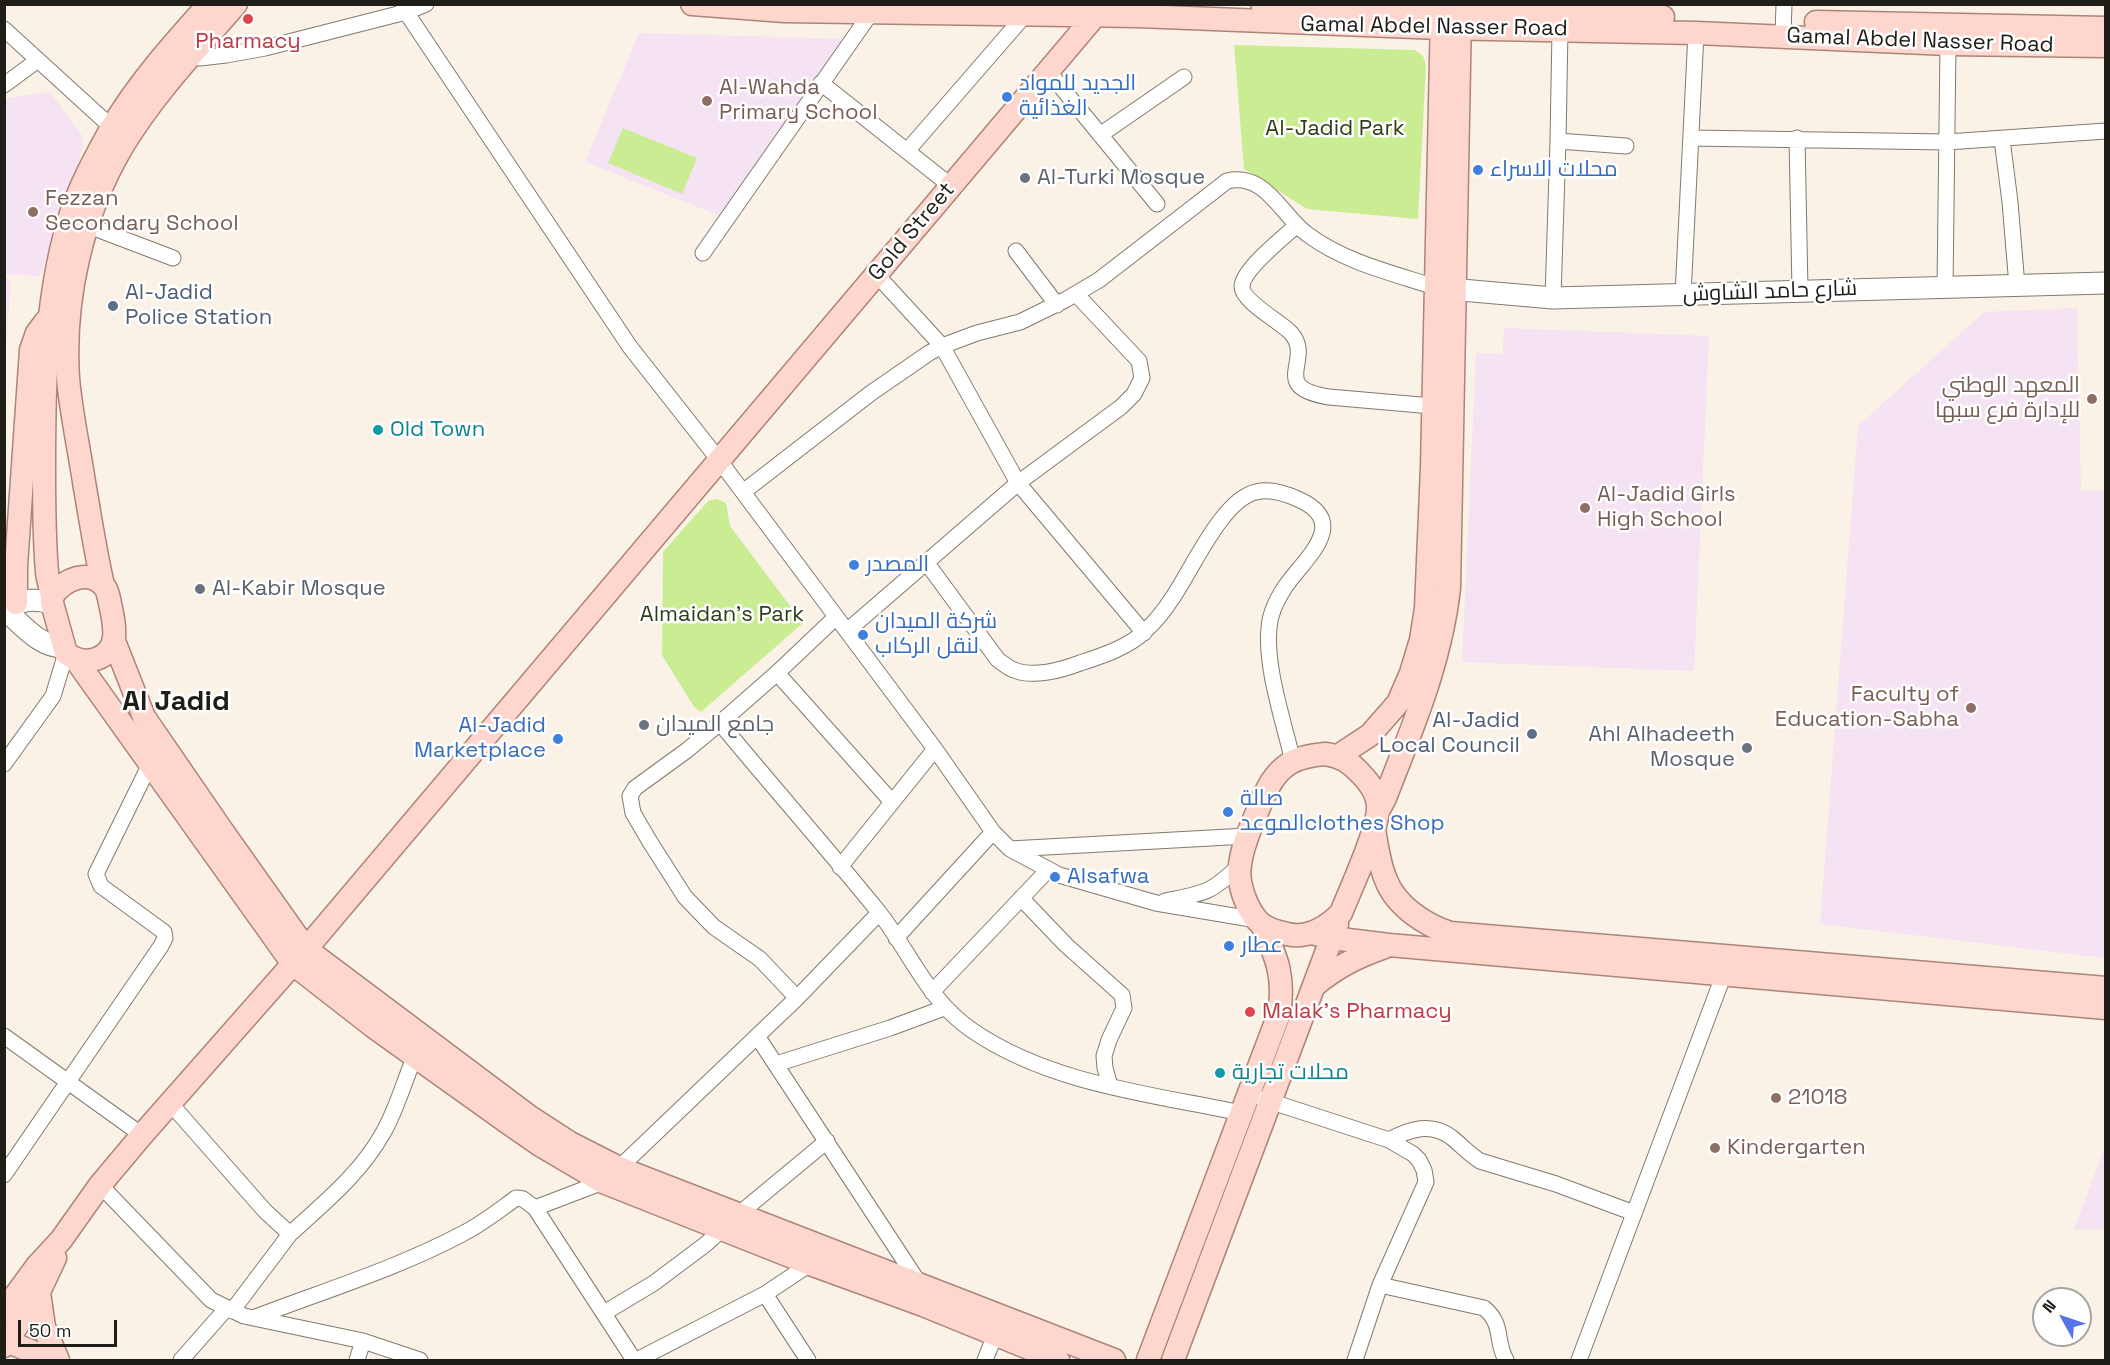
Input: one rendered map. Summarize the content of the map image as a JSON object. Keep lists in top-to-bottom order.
{
  "streets": {
    "main road": ["Gamal Abdel Nasser Road", "Gold Street"],
    "street": ["شارع حامد الشاوش"]
  },
  "crossings": [
    ["Gamal Abdel Nasser Road", "Gold Street"]
  ],
  "districts": ["Al Jadid"],
  "parks": ["Al-Jadid Park", "Almaidan's Park"],
  "places": [
    "Pharmacy",
    "الجديد للمواد الغذائية",
    "Al-Wahda Primary School",
    "محلات الاسراء",
    "Al-Turki Mosque",
    "Fezzan Secondary School",
    "Al-Jadid Police Station",
    "المعهد الوطني للإدارة فرع سبها",
    "Old Town",
    "Al-Jadid Girls High School",
    "المصدر",
    "Al-Kabir Mosque",
    "شركة الميدان لنقل الركاب",
    "Faculty of Education-Sabha",
    "جامع الميدان",
    "Al-Jadid Local Council",
    "Al-Jadid Marketplace",
    "Ahl Alhadeeth Mosque",
    "صالة الموعدclothes Shop",
    "Alsafwa",
    "عطار",
    "Malak's Pharmacy",
    "محلات تجارية",
    "21018",
    "Kindergarten"
  ],
  "scale_bar": "50 m",
  "north": "top left"
}
